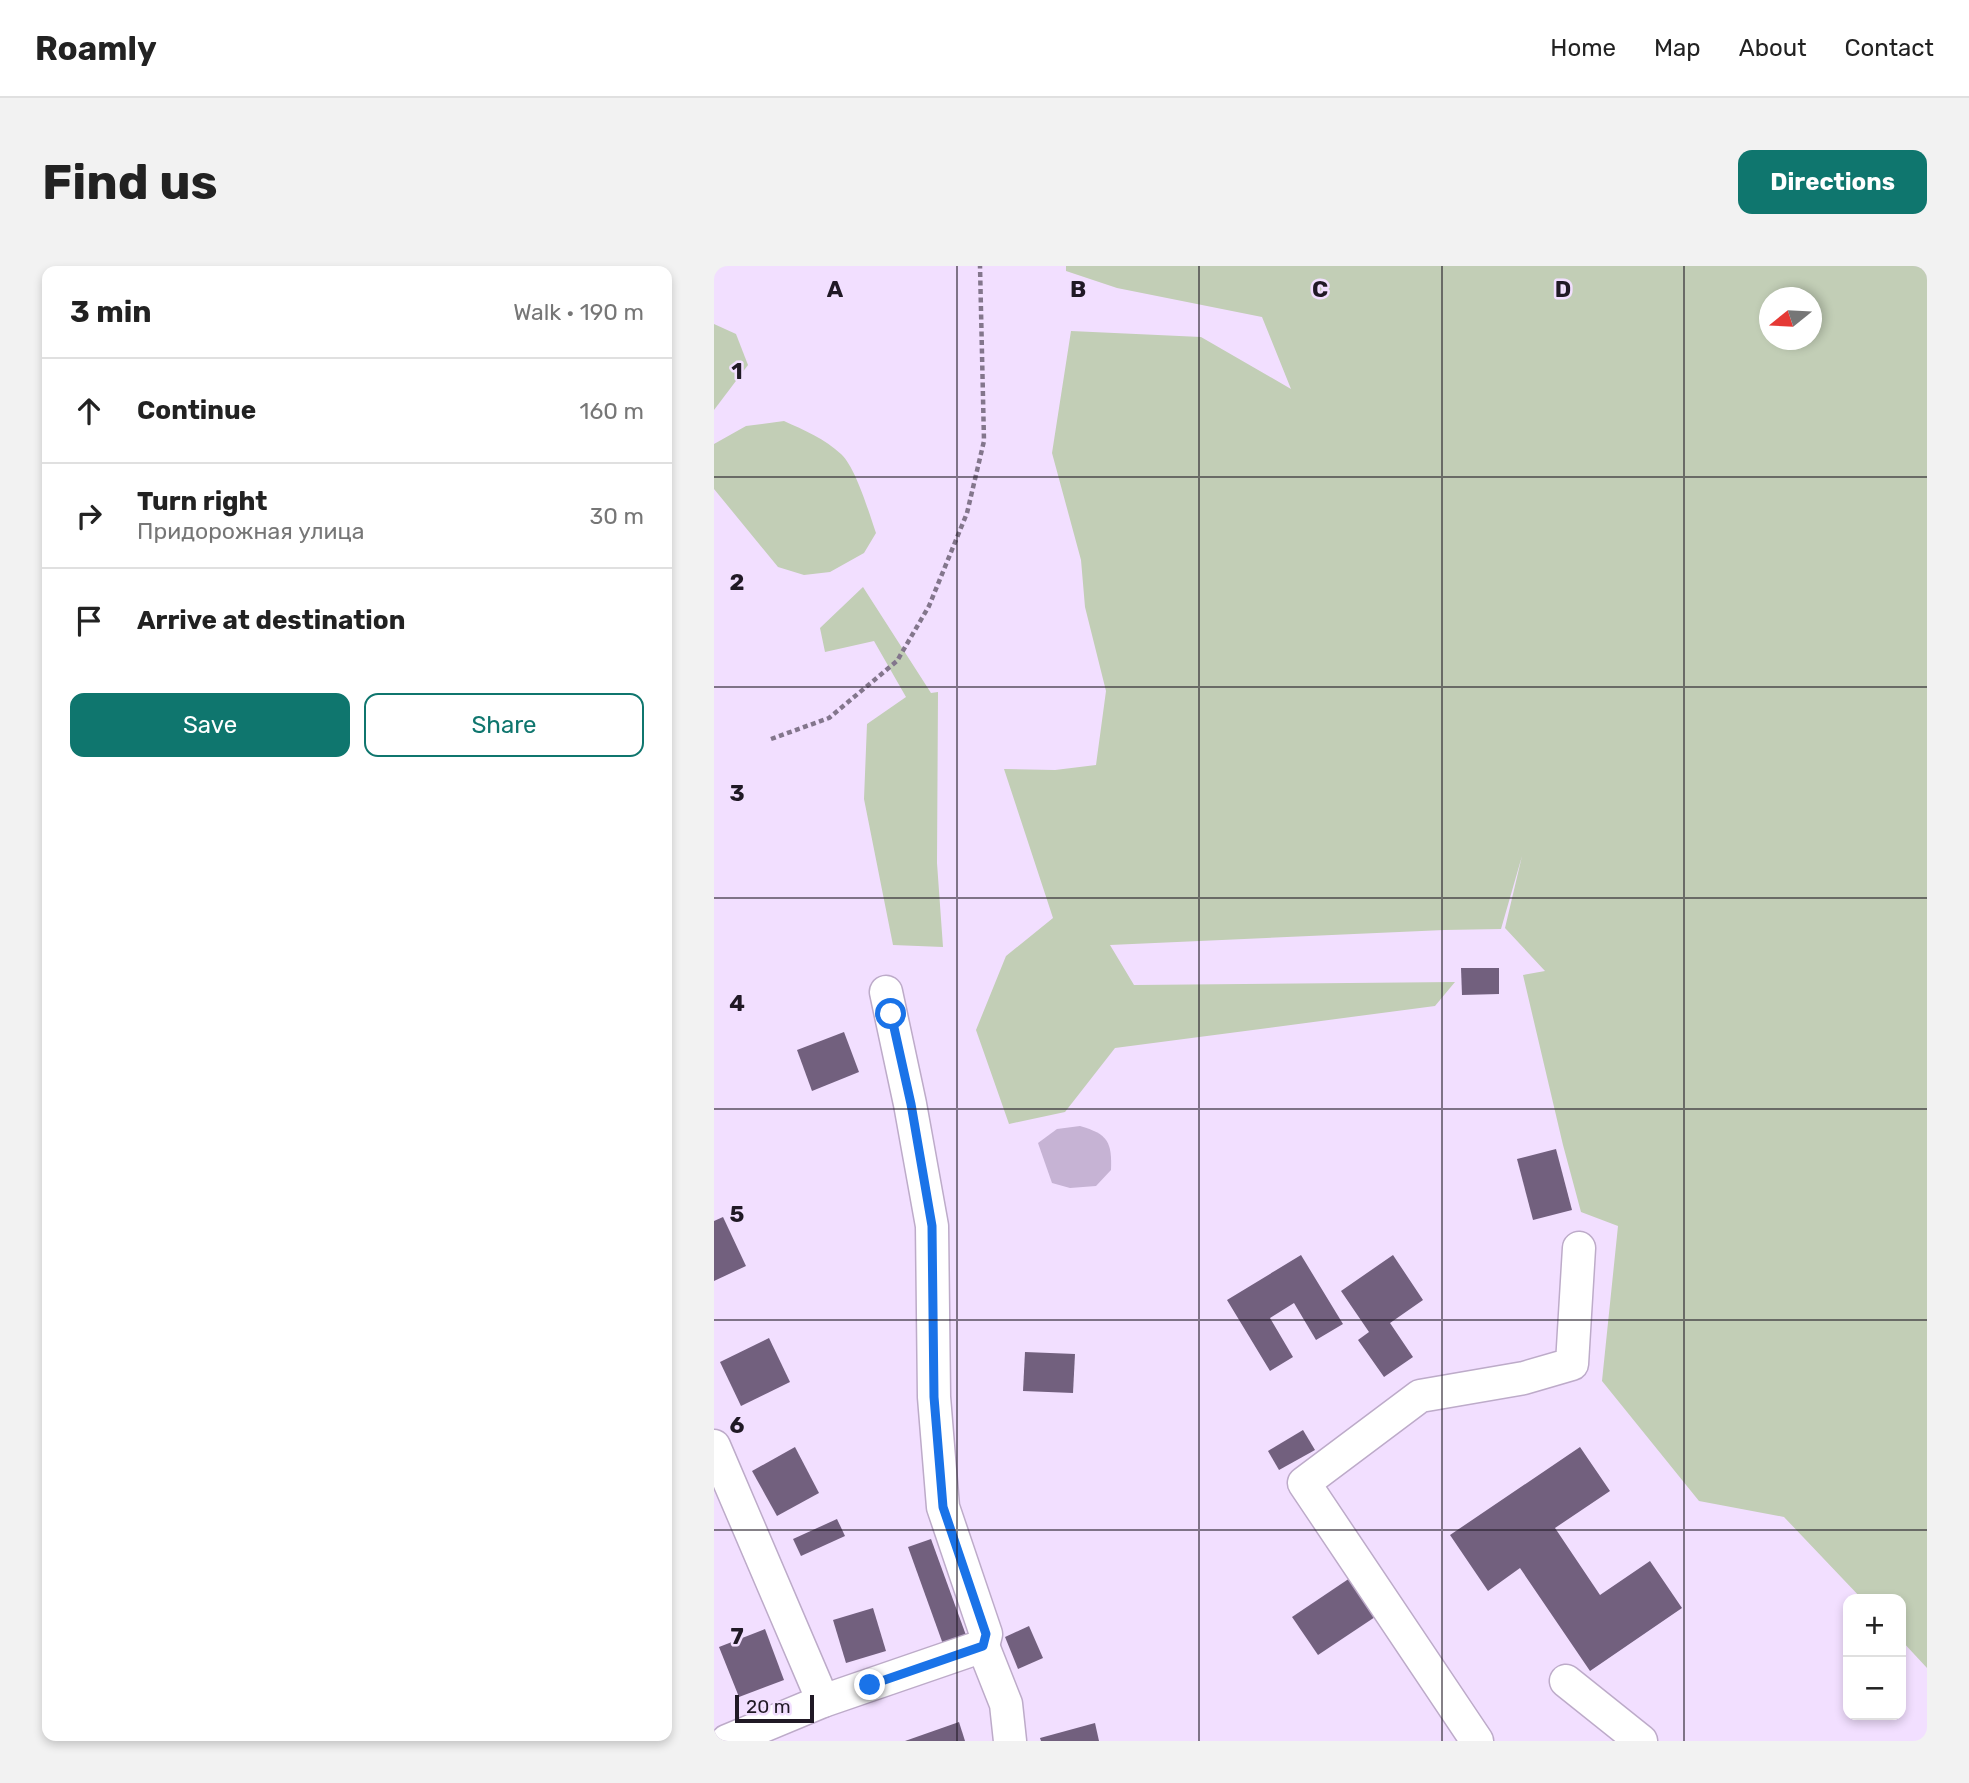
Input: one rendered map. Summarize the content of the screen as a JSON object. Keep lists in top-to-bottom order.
{
  "scale_bar": "20 m",
  "north": "left",
  "page": {
    "header": "Roamly",
    "nav": [
      "Home",
      "Map",
      "About",
      "Contact"
    ],
    "buttons": [
      "Directions",
      ["Save", "Share"]
    ],
    "title": "Find us",
    "heading": ["3 min", "Walk · 190 m"],
    "list": [
      ["Continue", "160 m"],
      ["Turn right", "Придорожная улица", "30 m"],
      "Arrive at destination"
    ],
    "map_buttons": ["+", "−"],
    "scale": "20 m"
  },
  "grid": {
    "columns": [
      "A",
      "B",
      "C",
      "D"
    ],
    "rows": [
      "1",
      "2",
      "3",
      "4",
      "5",
      "6",
      "7"
    ]
  }
}
